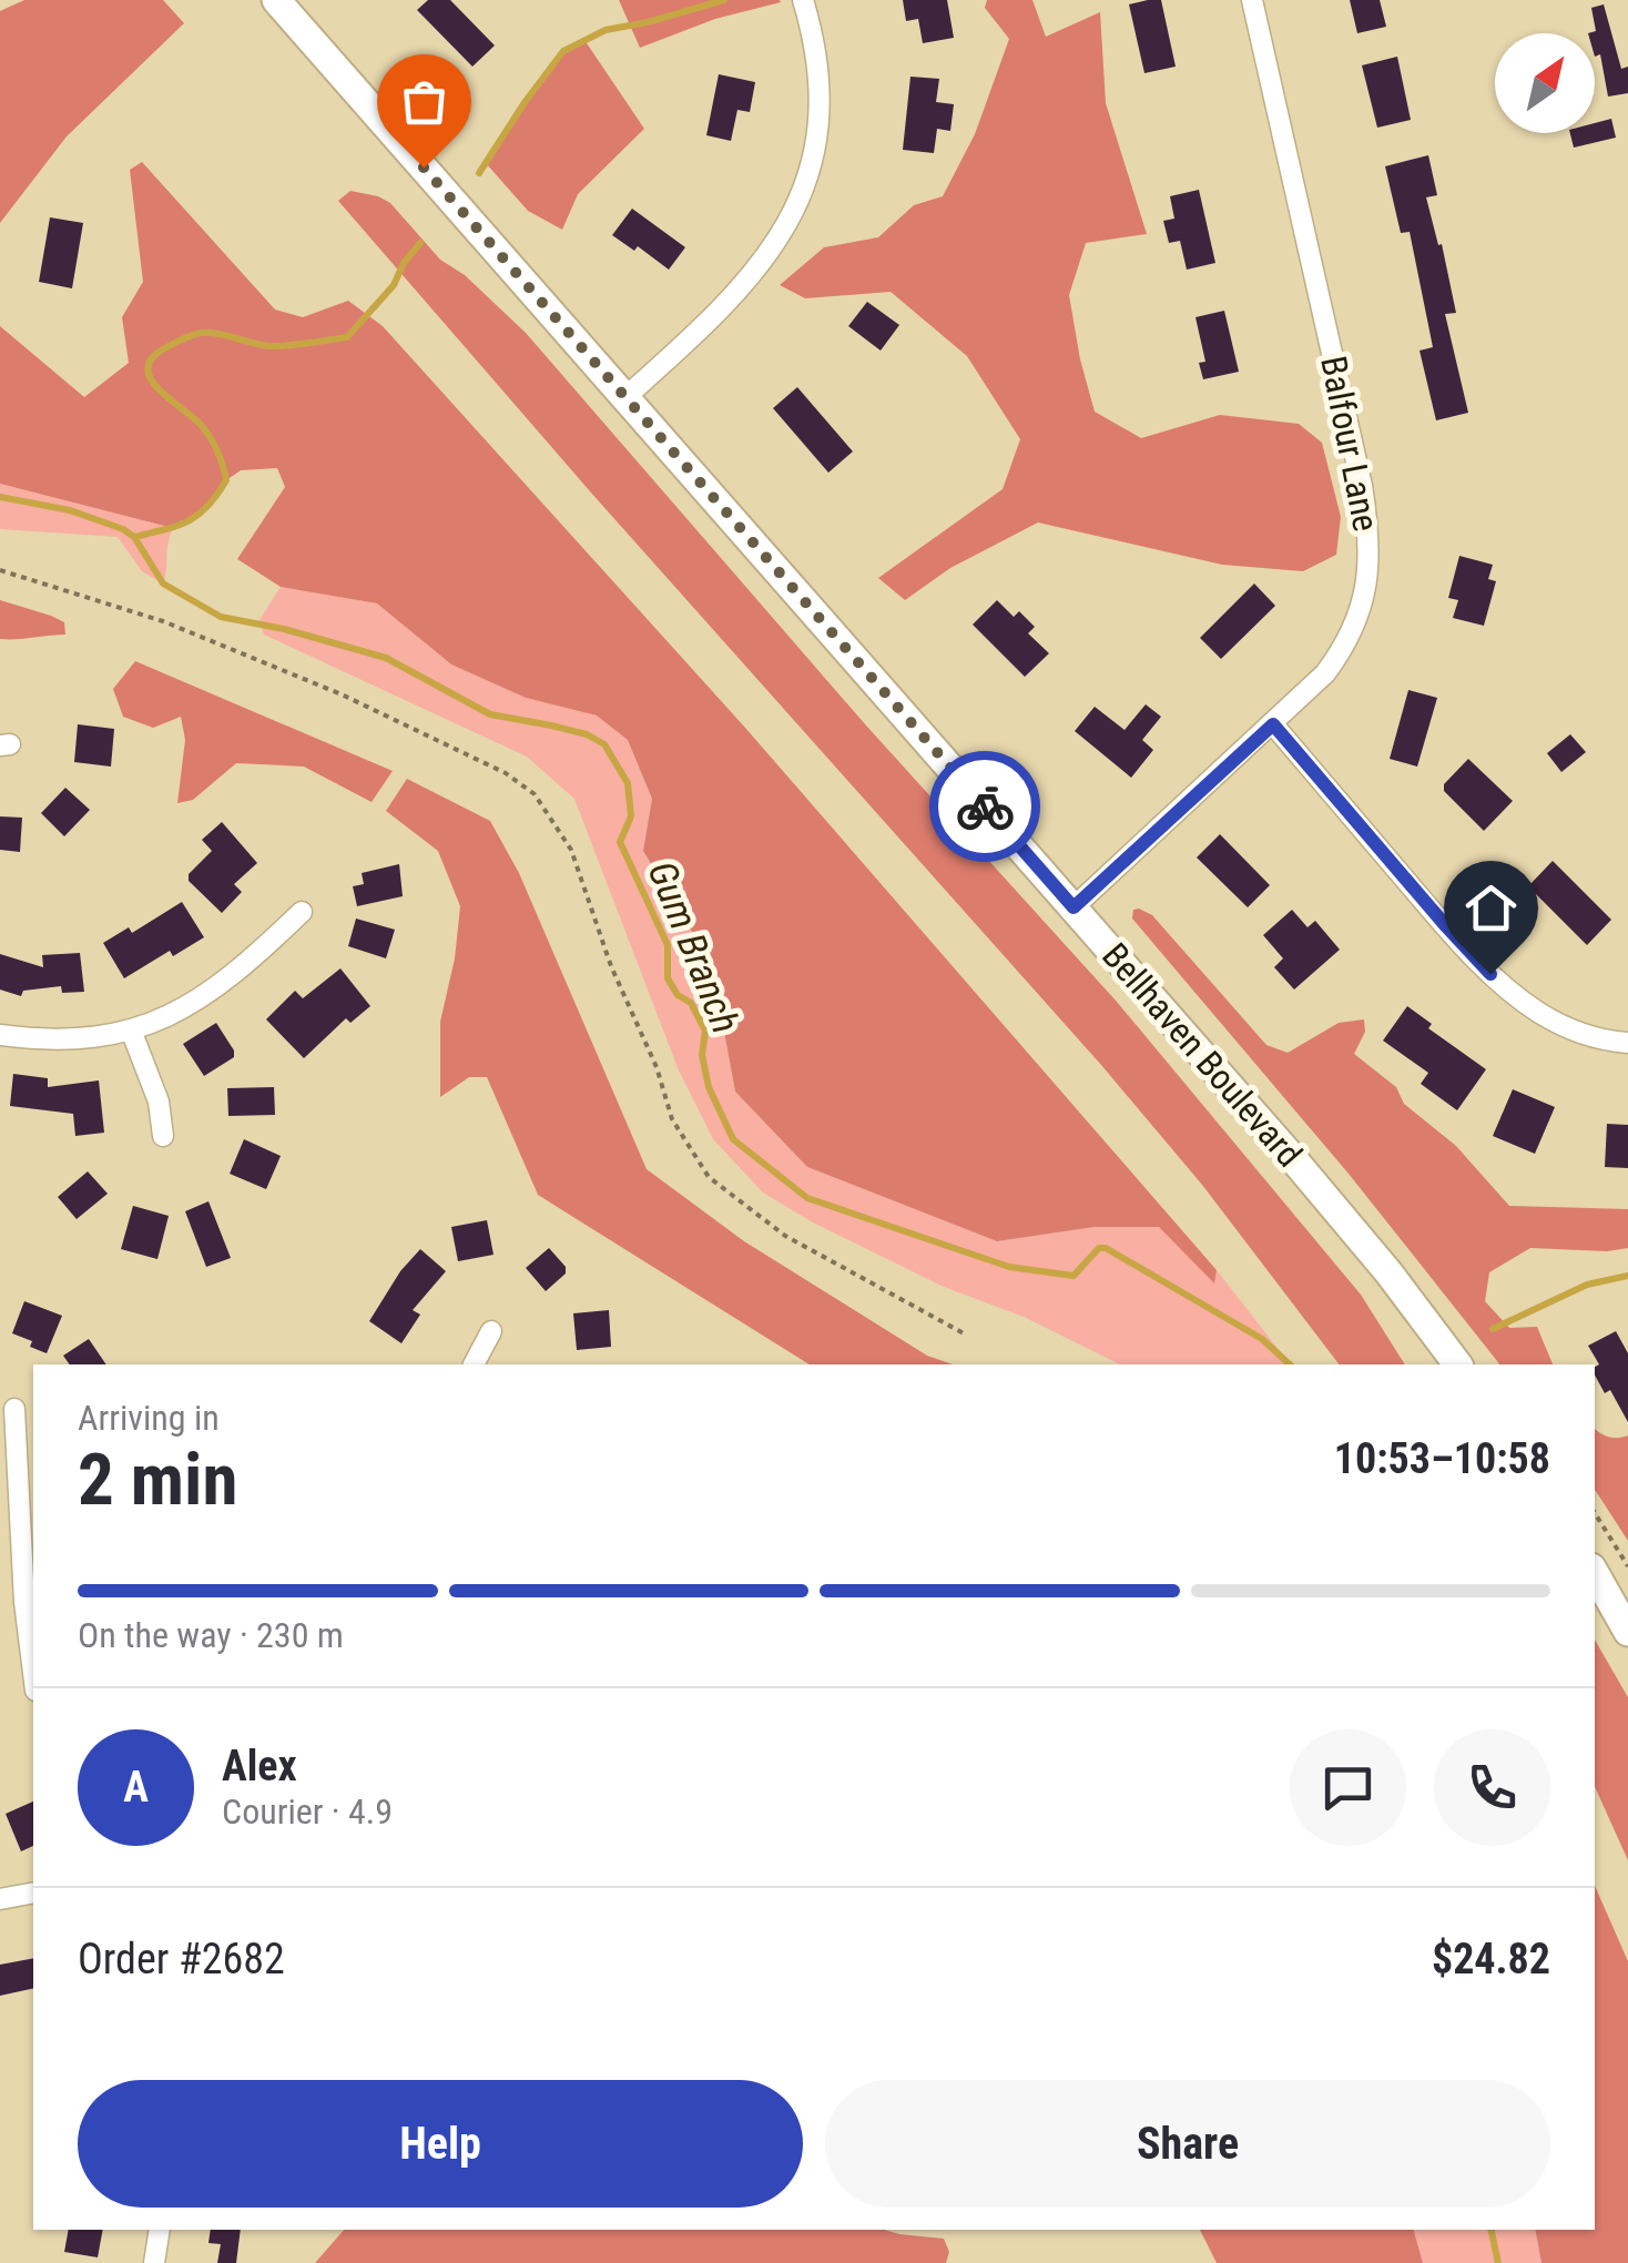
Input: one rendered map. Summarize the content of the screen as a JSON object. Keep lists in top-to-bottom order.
{
  "streets": {
    "main road": ["Bellhaven Boulevard"],
    "street": ["Balfour Lane"]
  },
  "crossings": [
    ["Balfour Lane", "Bellhaven Boulevard"]
  ],
  "water": ["Gum Branch"],
  "north": "top right",
  "page": {
    "heading": ["2 min", "Arriving in", "10:53–10:58"],
    "panel": [
      "Alex",
      "Courier · 4.9",
      "Order #2682",
      "$24.82"
    ],
    "bar": "On the way · 230 m",
    "round": "A",
    "buttons": ["Help", "Share"]
  }
}
